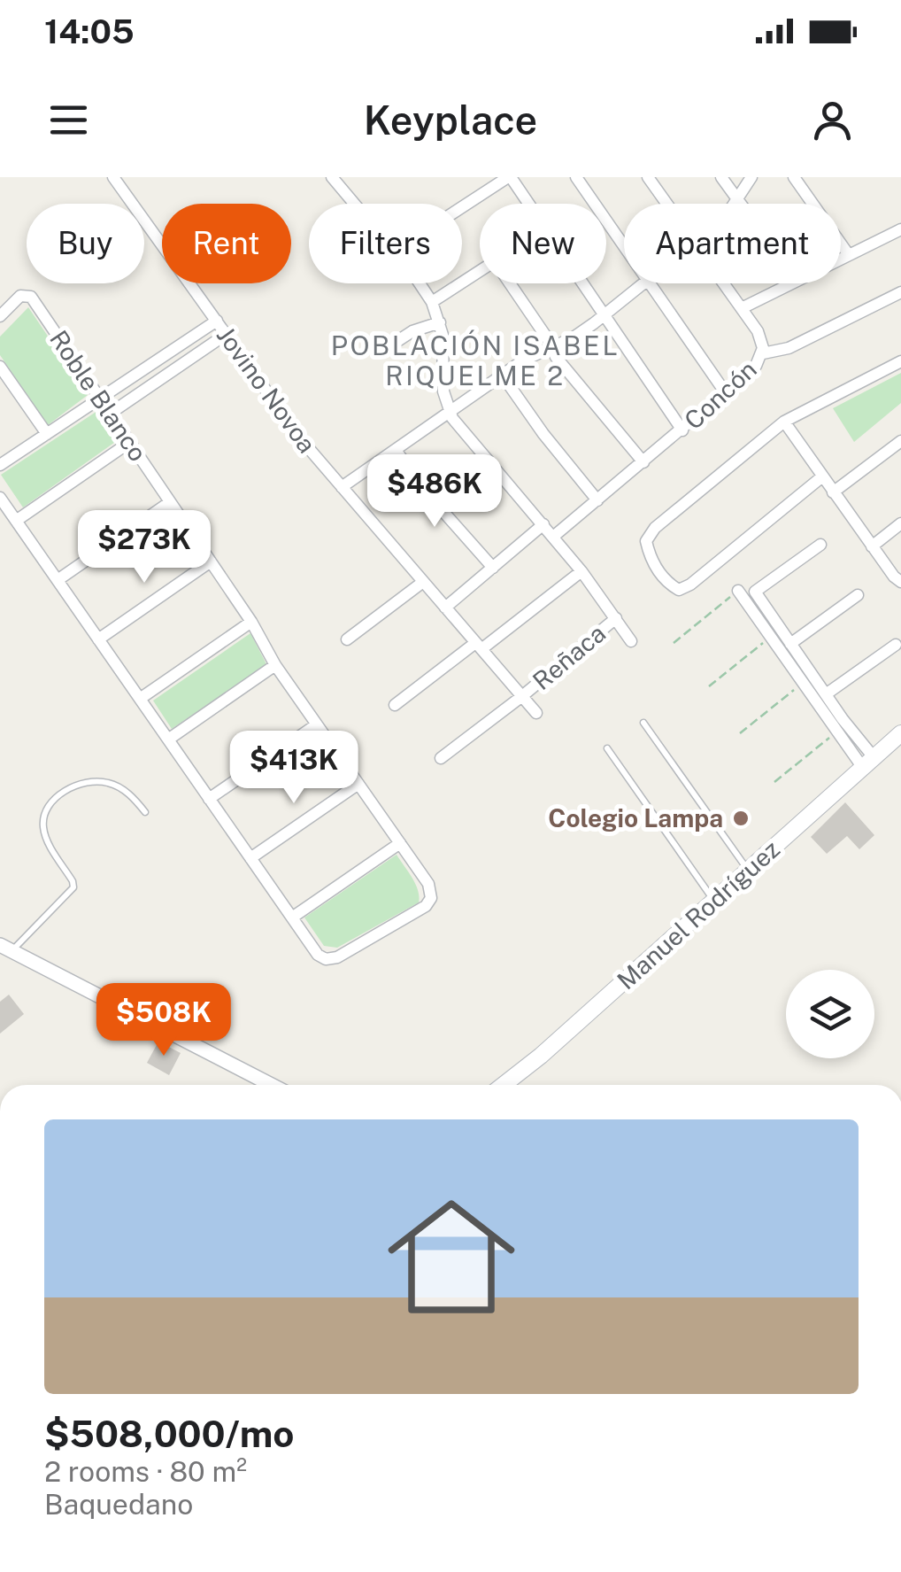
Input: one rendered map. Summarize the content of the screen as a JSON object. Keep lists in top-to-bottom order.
{
  "streets": {
    "main road": ["Manuel Rodríguez"],
    "street": [
      "Jovino Novoa",
      "Concón",
      "Roble Blanco",
      "Reñaca"
    ]
  },
  "crossings": [
    ["Jovino Novoa", "Reñaca"]
  ],
  "districts": ["POBLACIÓN ISABEL RIQUELME 2"],
  "places": ["Colegio Lampa"],
  "page": {
    "status": "14:05",
    "header": "Keyplace",
    "chip": [
      "Buy",
      "Rent",
      "Filters",
      "New",
      "Apartment"
    ],
    "price": [
      "$486K",
      "$273K",
      "$413K",
      "$508K"
    ],
    "list": [
      {
        "name": "$508,000/mo",
        "note": "2 rooms · 80 m² · Baquedano"
      }
    ]
  }
}
